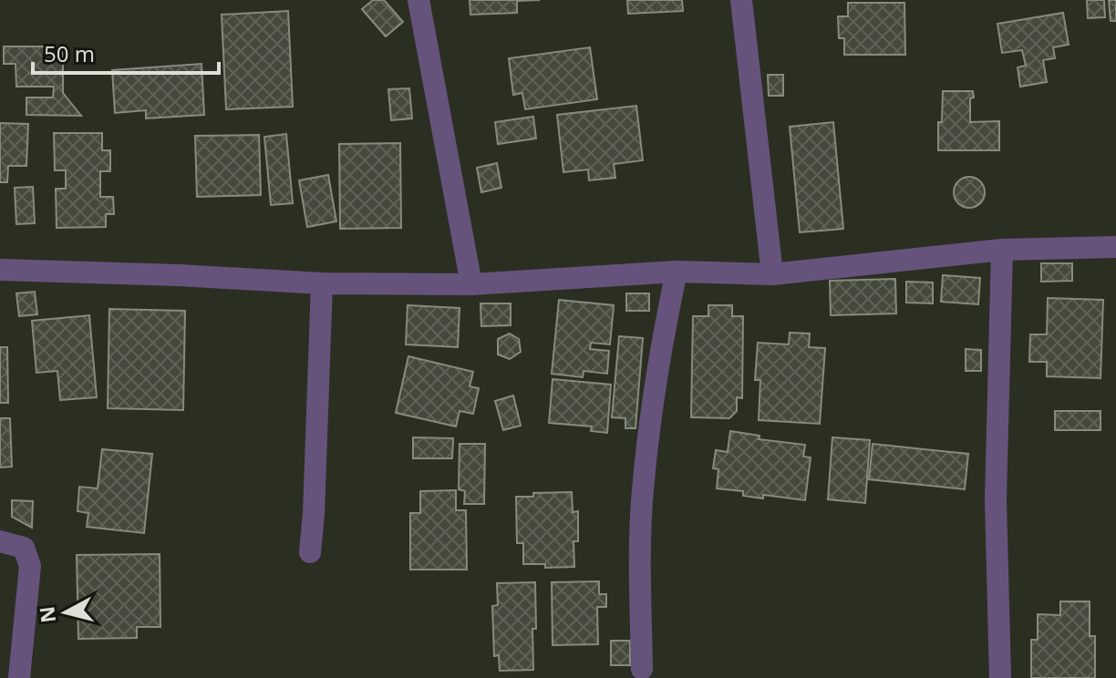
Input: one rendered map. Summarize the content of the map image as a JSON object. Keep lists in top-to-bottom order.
{
  "scale_bar": "50 m",
  "north": "left"
}
